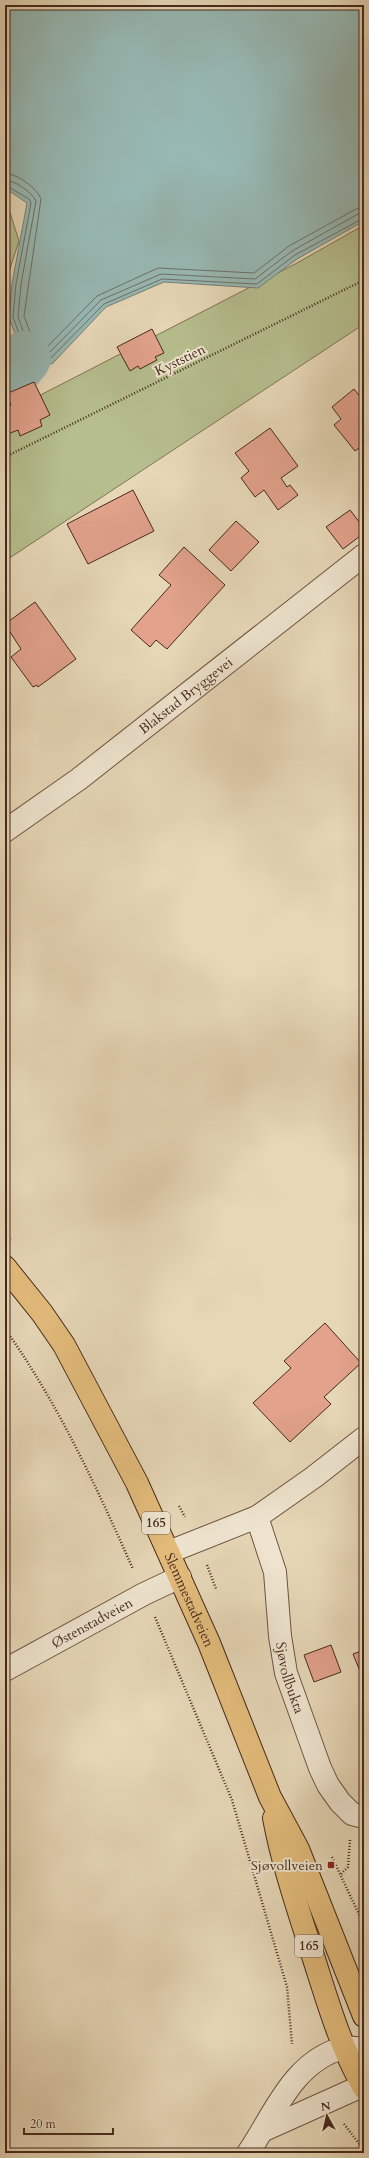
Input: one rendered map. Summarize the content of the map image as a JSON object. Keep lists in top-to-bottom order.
{
  "streets": {
    "main road": ["165", "Slemmestadveien"],
    "street": ["Blakstad Bryggevei", "Østenstadveien", "Sjøvollbukta"],
    "path": ["Kyststien"]
  },
  "crossings": [
    ["Slemmestadveien", "Østenstadveien"]
  ],
  "places": {
    "transit": ["Sjøvollveien"]
  },
  "scale_bar": "20 m",
  "north": "top"
}
